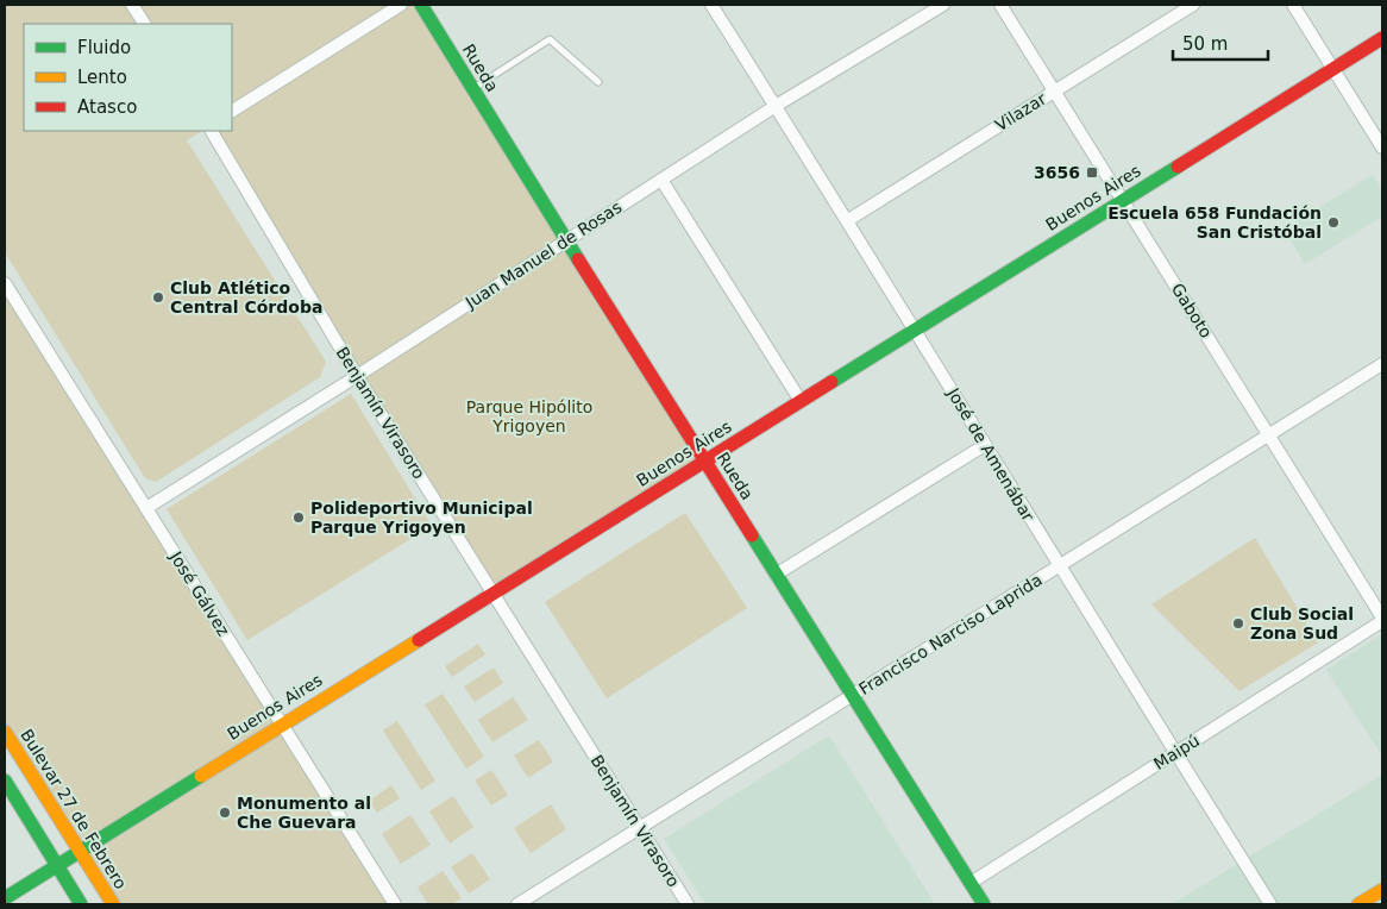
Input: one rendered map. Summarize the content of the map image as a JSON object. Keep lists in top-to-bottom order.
{
  "streets": {
    "street": [
      "Rueda",
      "Vilazar",
      "Buenos Aires",
      "Juan Manuel de Rosas",
      "Gaboto",
      "Benjamín Virasoro",
      "José de Amenábar",
      "José Gálvez",
      "Francisco Narciso Laprida",
      "Maipú",
      "Bulevar 27 de Febrero"
    ]
  },
  "crossings": [
    ["Rueda", "Buenos Aires"],
    ["Rueda", "Juan Manuel de Rosas"],
    ["Rueda", "Francisco Narciso Laprida"],
    ["Rueda", "Maipú"],
    ["Vilazar", "Gaboto"],
    ["Vilazar", "José de Amenábar"],
    ["Buenos Aires", "Gaboto"],
    ["Buenos Aires", "Benjamín Virasoro"],
    ["Buenos Aires", "José de Amenábar"],
    ["Buenos Aires", "José Gálvez"],
    ["Buenos Aires", "Bulevar 27 de Febrero"],
    ["Juan Manuel de Rosas", "Benjamín Virasoro"],
    ["Juan Manuel de Rosas", "José de Amenábar"],
    ["Juan Manuel de Rosas", "José Gálvez"],
    ["Gaboto", "Francisco Narciso Laprida"],
    ["Gaboto", "Maipú"],
    ["Benjamín Virasoro", "Francisco Narciso Laprida"],
    ["José de Amenábar", "Francisco Narciso Laprida"],
    ["José de Amenábar", "Maipú"]
  ],
  "parks": ["Parque Hipólito Yrigoyen"],
  "places": {
    "transit": ["3656"],
    "other": [
      "Escuela 658 Fundación San Cristóbal",
      "Club Atlético Central Córdoba",
      "Polideportivo Municipal Parque Yrigoyen",
      "Club Social Zona Sud",
      "Monumento al Che Guevara"
    ]
  },
  "legend": ["Fluido", "Lento", "Atasco"],
  "scale_bar": "50 m"
}
